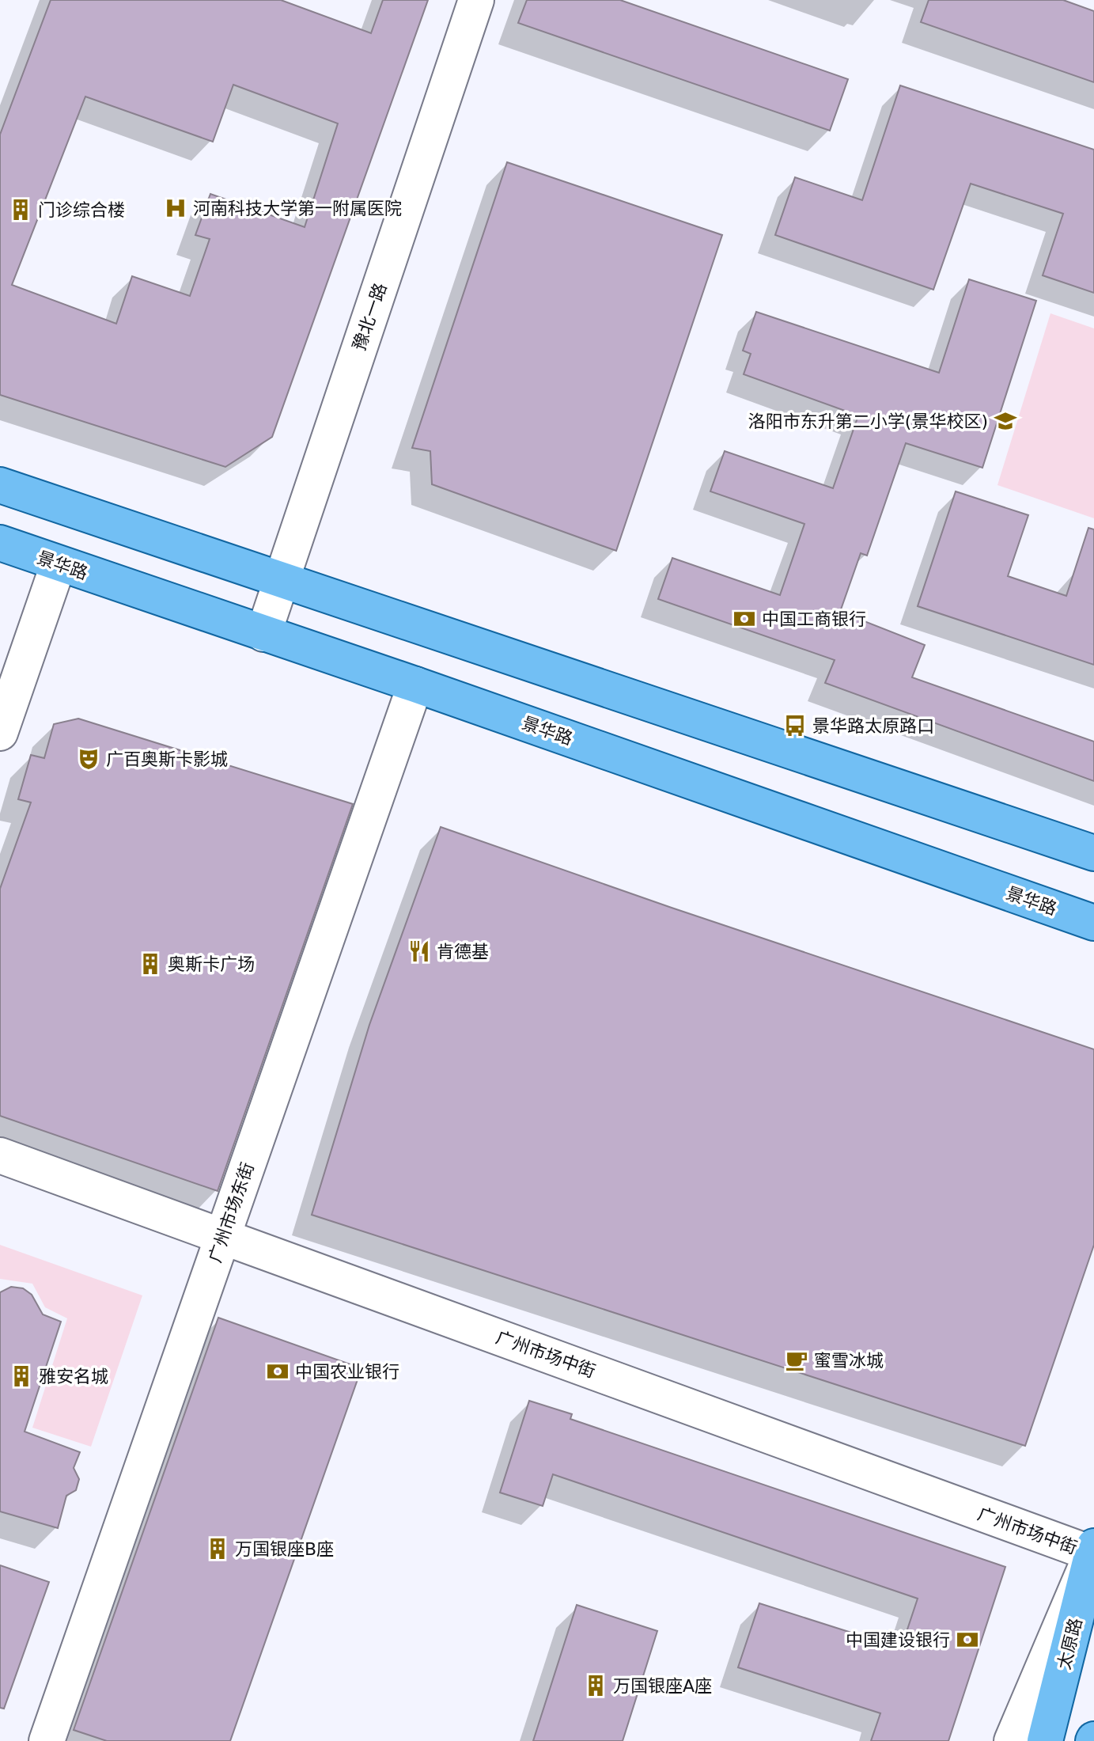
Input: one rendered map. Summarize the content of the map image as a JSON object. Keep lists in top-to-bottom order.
{
  "streets": {
    "main road": ["景华路", "太原路"],
    "street": ["豫北一路", "广州市场东街", "广州市场中街"]
  },
  "crossings": [
    ["豫北一路", "景华路"],
    ["景华路", "广州市场东街"],
    ["广州市场东街", "广州市场中街"],
    ["广州市场中街", "太原路"]
  ],
  "places": {
    "hospital": ["河南科技大学第一附属医院"],
    "building": [
      "门诊综合楼",
      "奥斯卡广场",
      "雅安名城",
      "万国银座B座",
      "万国银座A座"
    ],
    "school or university": ["洛阳市东升第二小学(景华校区)"],
    "bank": ["中国工商银行", "中国农业银行", "中国建设银行"],
    "bus stop": ["景华路太原路口"],
    "theatre": ["广百奥斯卡影城"],
    "restaurant": ["肯德基"],
    "cafe": ["蜜雪冰城"]
  }
}
